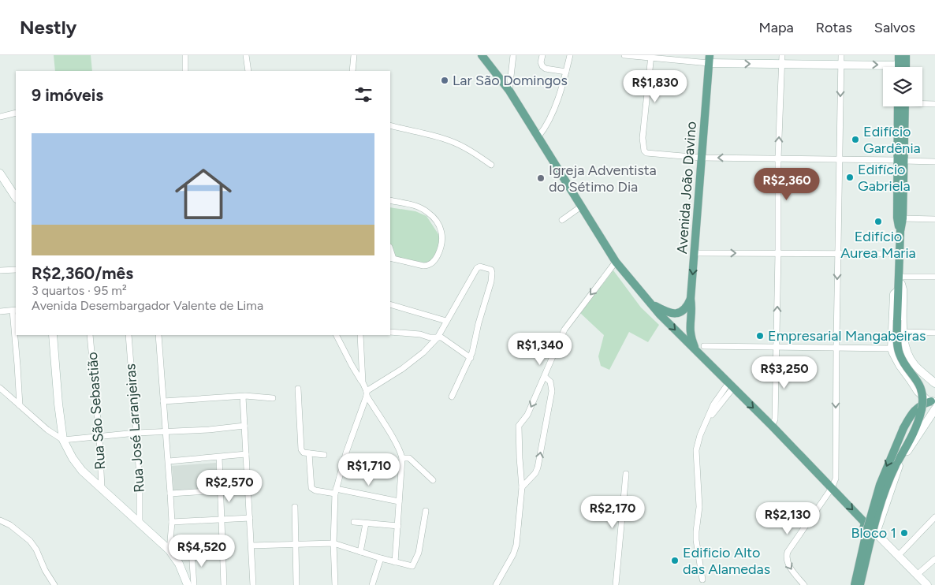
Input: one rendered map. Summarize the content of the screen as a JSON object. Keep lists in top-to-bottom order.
{
  "streets": {
    "main road": ["Avenida João Davino"],
    "street": ["Rua São Sebastião", "Rua José Laranjeiras"]
  },
  "places": [
    "Lar São Domingos",
    "Edifício Gardênia",
    "Edifício Gabriela",
    "Igreja Adventista do Sétimo Dia",
    "Edifício Aurea Maria",
    "Empresarial Mangabeiras",
    "Bloco 1",
    "Edificio Alto das Alamedas"
  ],
  "page": {
    "header": "Nestly",
    "nav": ["Mapa", "Rotas", "Salvos"],
    "price": [
      "R$1,830",
      "R$2,360",
      "R$1,340",
      "R$3,250",
      "R$1,710",
      "R$2,570",
      "R$2,170",
      "R$2,130",
      "R$4,520"
    ],
    "heading": "9 imóveis",
    "list": [
      {
        "name": "R$2,360/mês",
        "note": "3 quartos · 95 m² · Avenida Desembargador Valente de Lima"
      }
    ]
  }
}
